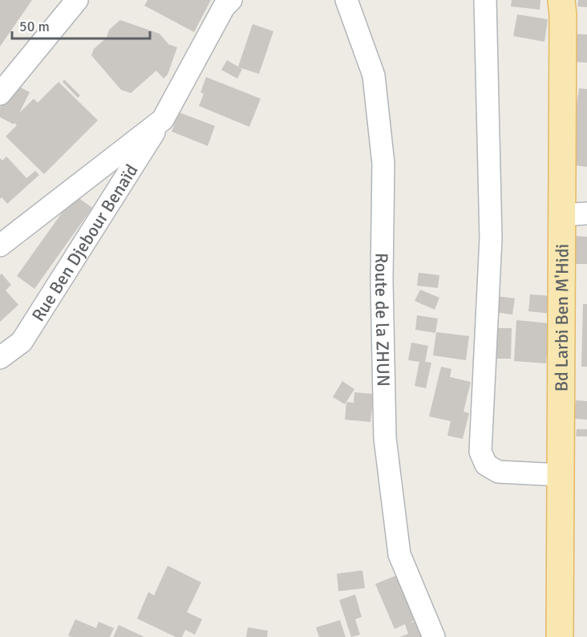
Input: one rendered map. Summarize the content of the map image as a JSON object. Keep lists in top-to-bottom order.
{
  "streets": {
    "main road": ["Bd Larbi Ben M'Hidi"],
    "street": ["Rue Ben Djebour Benaïd", "Route de la ZHUN"]
  },
  "scale_bar": "50 m"
}
